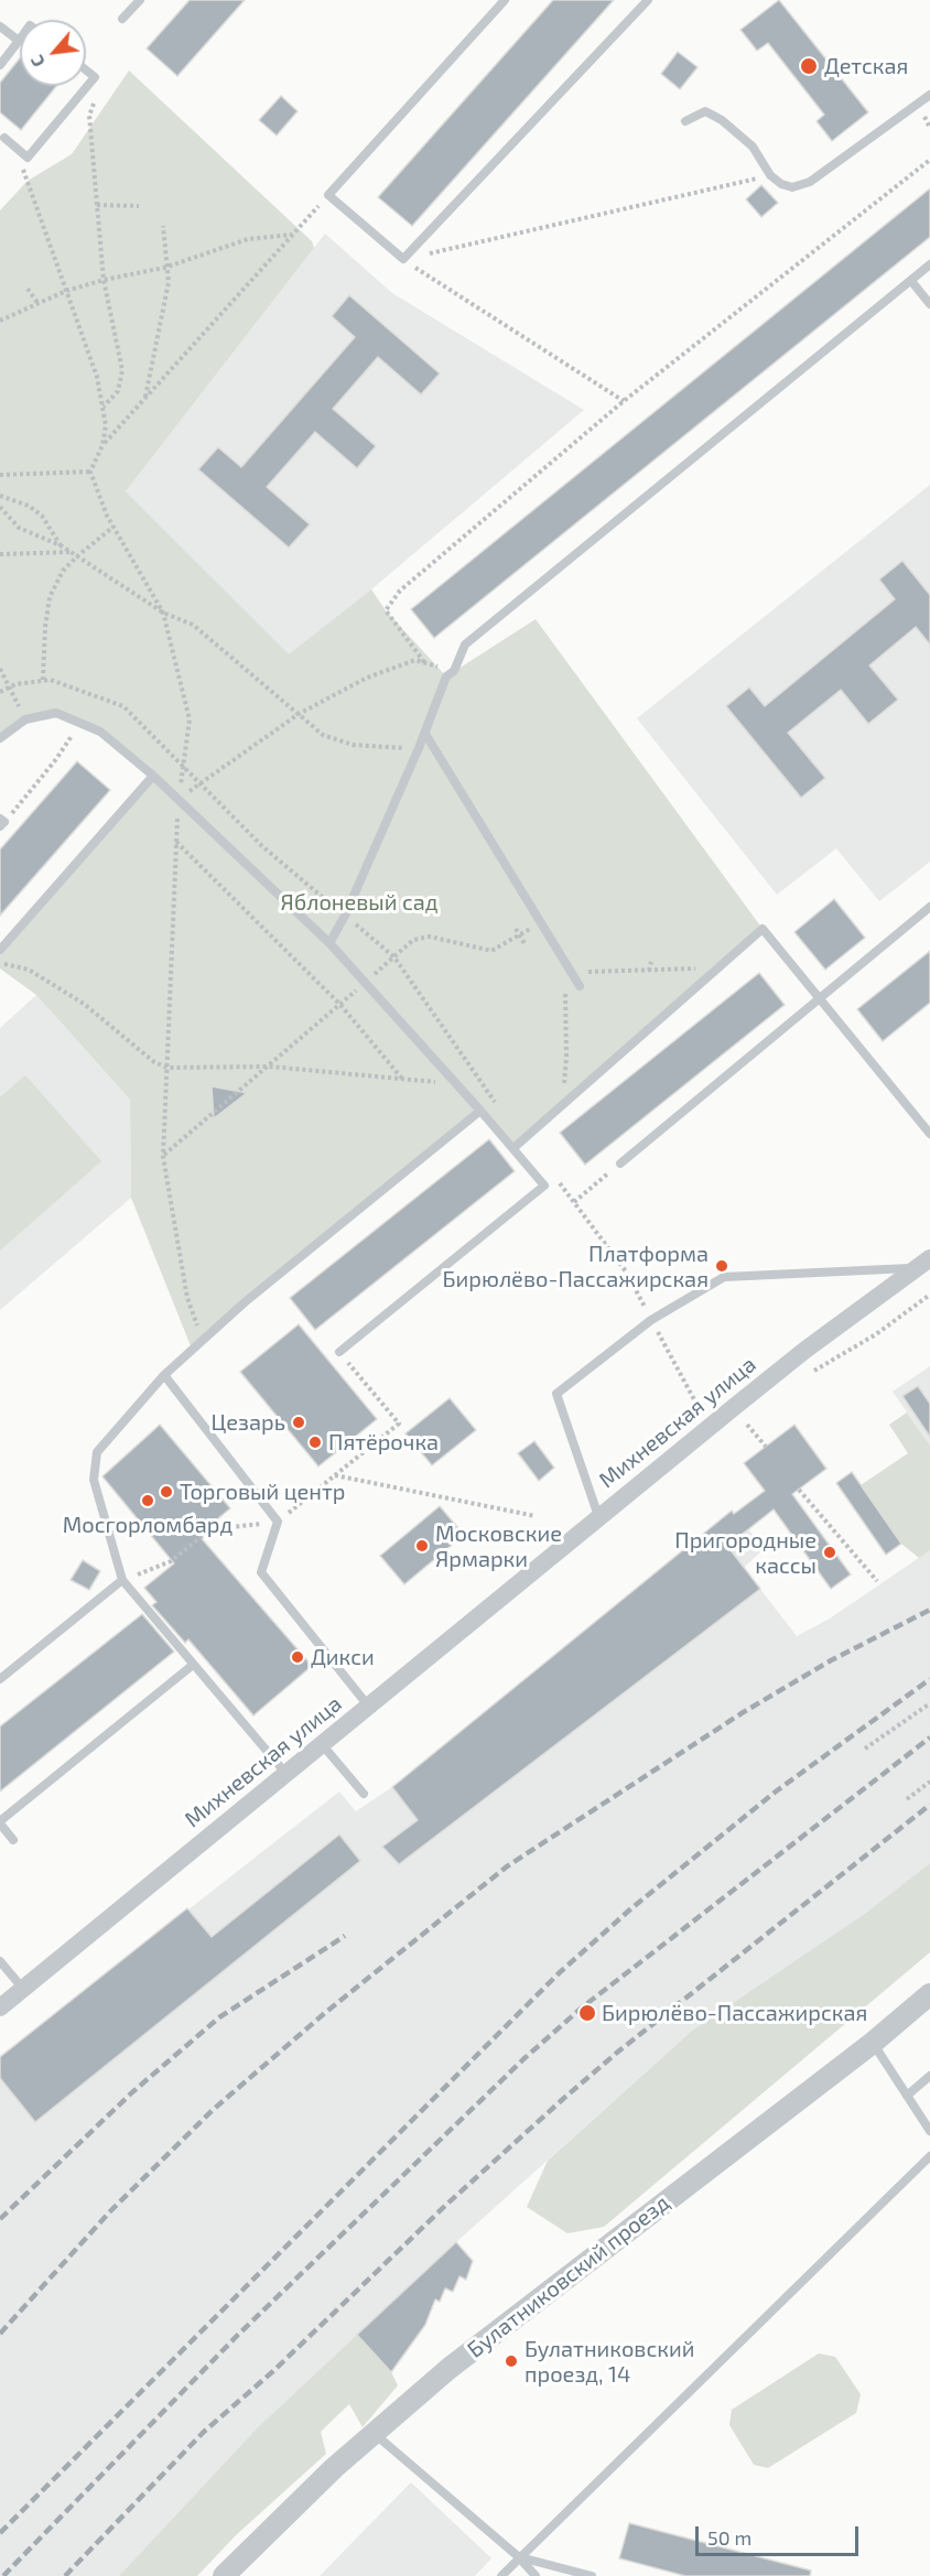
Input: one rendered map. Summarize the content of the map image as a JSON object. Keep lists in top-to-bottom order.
{
  "streets": {
    "street": ["Михневская улица", "Булатниковский проезд"]
  },
  "parks": ["Яблоневый сад"],
  "places": [
    "Детская",
    "Платформа Бирюлёво-Пассажирская",
    "Цезарь",
    "Пятёрочка",
    "Торговый центр",
    "Мосгорломбард",
    "Московские Ярмарки",
    "Пригородные кассы",
    "Дикси",
    "Бирюлёво-Пассажирская",
    "Булатниковский проезд, 14"
  ],
  "scale_bar": "50 m",
  "north": "bottom left"
}
